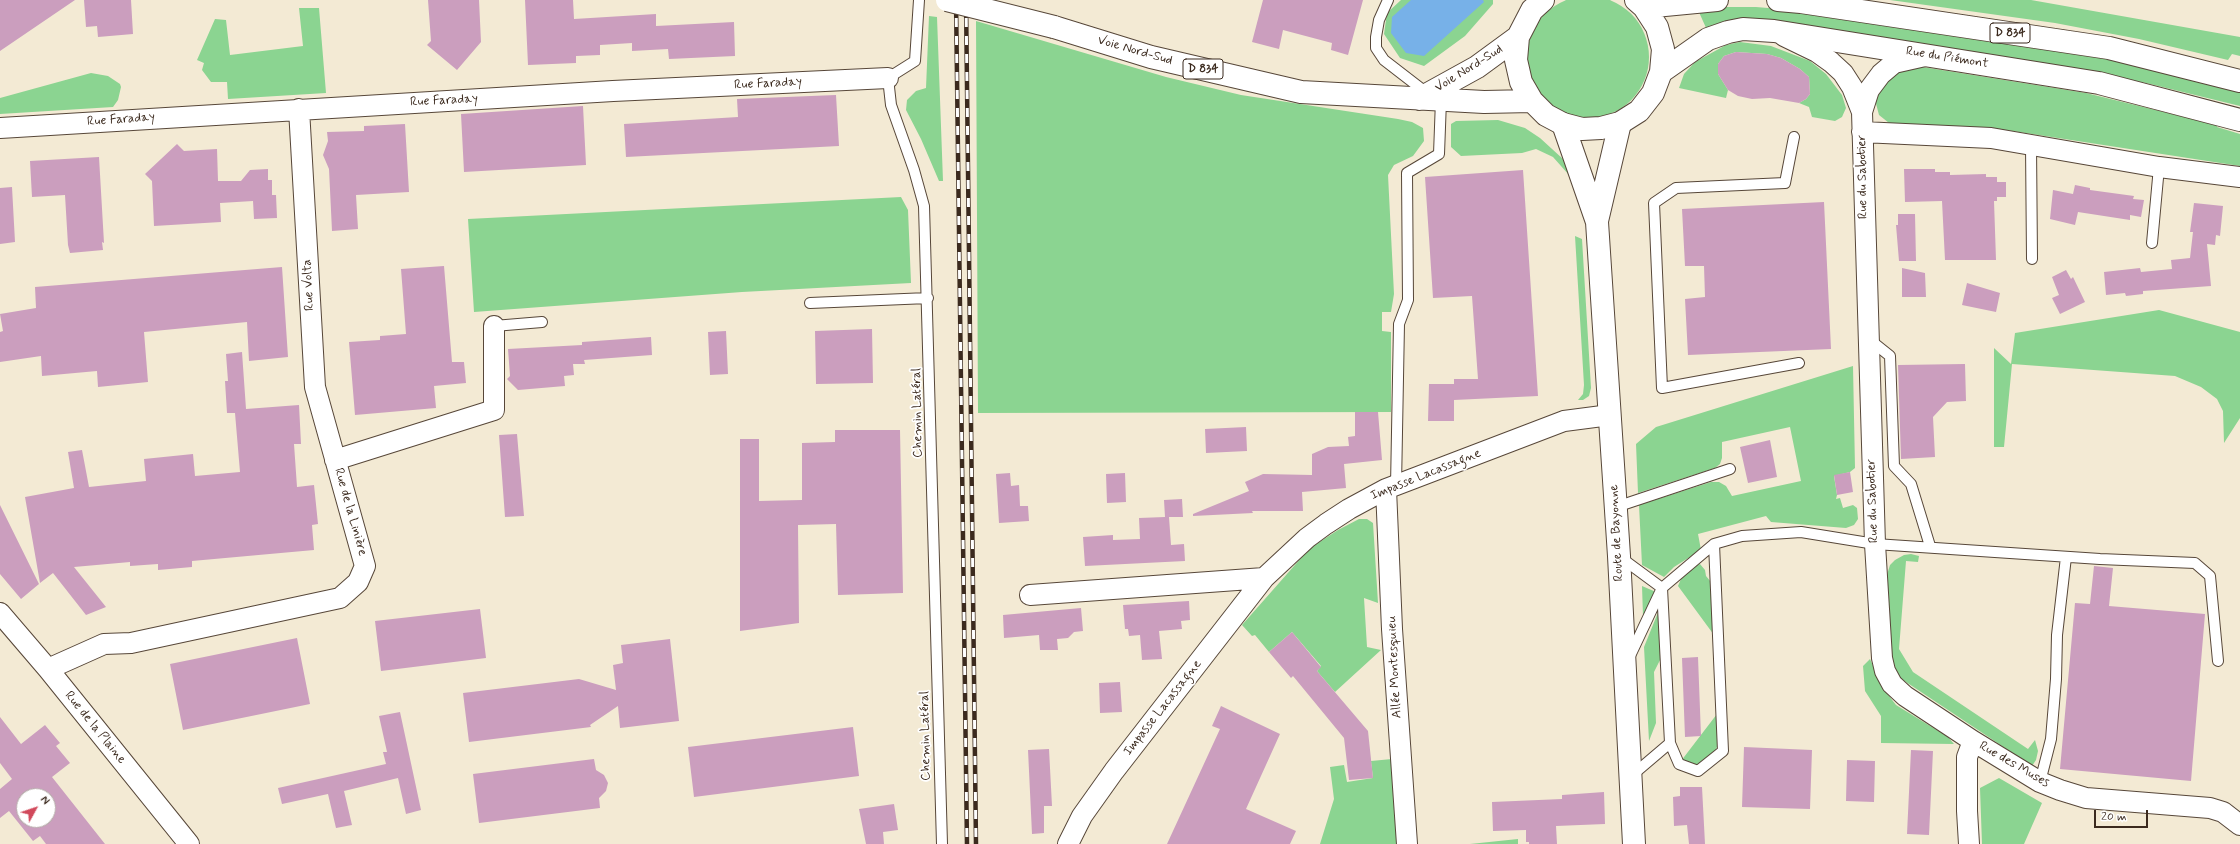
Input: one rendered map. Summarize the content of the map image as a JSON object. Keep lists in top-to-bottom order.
{
  "streets": {
    "main road": [
      "D 834",
      "Voie Nord-Sud",
      "Rue du Piémont",
      "Route de Bayonne"
    ],
    "street": [
      "Rue Faraday",
      "Rue du Sabotier",
      "Rue Volta",
      "Impasse Lacassagne",
      "Rue de la Linière",
      "Allée Montesquieu",
      "Rue de la Plaine",
      "Rue des Muses"
    ],
    "lane": ["Chemin Latéral"]
  },
  "crossings": [
    ["Rue du Piémont", "Rue du Sabotier"],
    ["Rue Faraday", "Rue Volta"],
    ["Rue Faraday", "Chemin Latéral"],
    ["Rue du Sabotier", "Rue des Muses"],
    ["Rue Volta", "Rue de la Linière"],
    ["Impasse Lacassagne", "Route de Bayonne"],
    ["Impasse Lacassagne", "Allée Montesquieu"],
    ["Rue de la Linière", "Rue de la Plaine"]
  ],
  "scale_bar": "20 m",
  "north": "top right"
}
